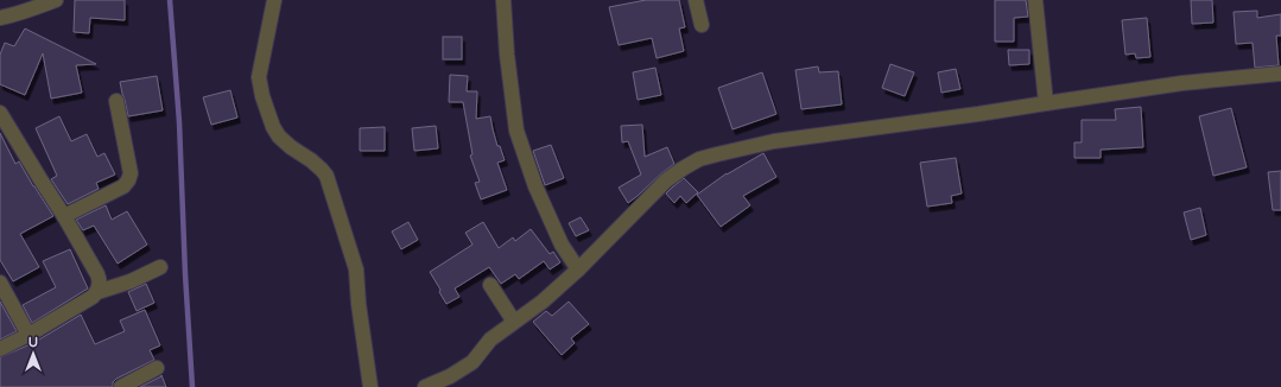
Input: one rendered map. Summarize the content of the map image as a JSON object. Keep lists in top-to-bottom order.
{
  "north": "top"
}
